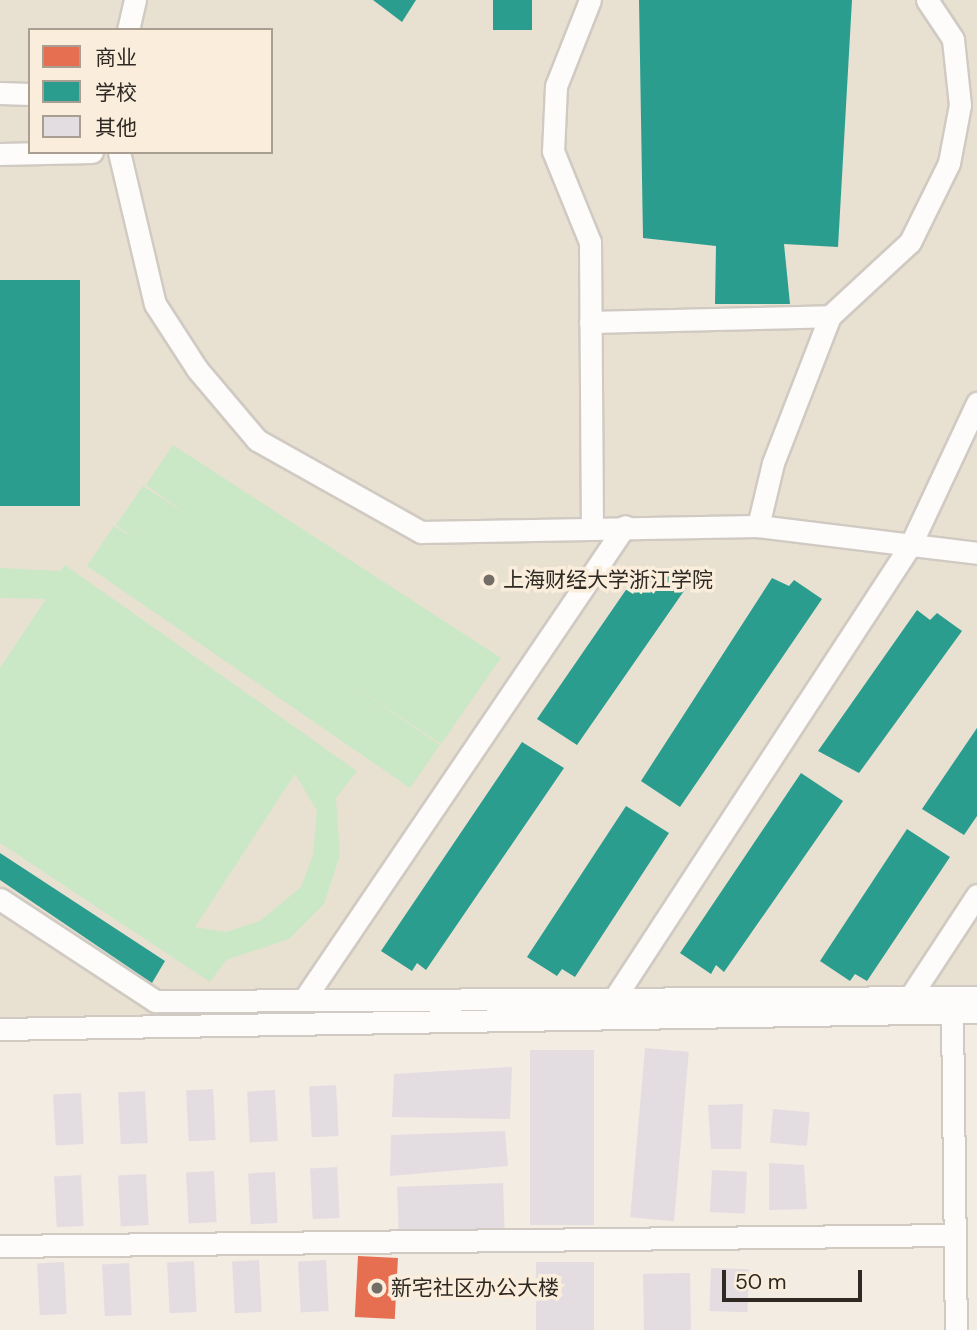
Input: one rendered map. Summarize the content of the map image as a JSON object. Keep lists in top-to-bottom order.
{
  "places": ["上海财经大学浙江学院", "新宅社区办公大楼"],
  "legend": ["商业", "学校", "其他"],
  "scale_bar": "50 m"
}
